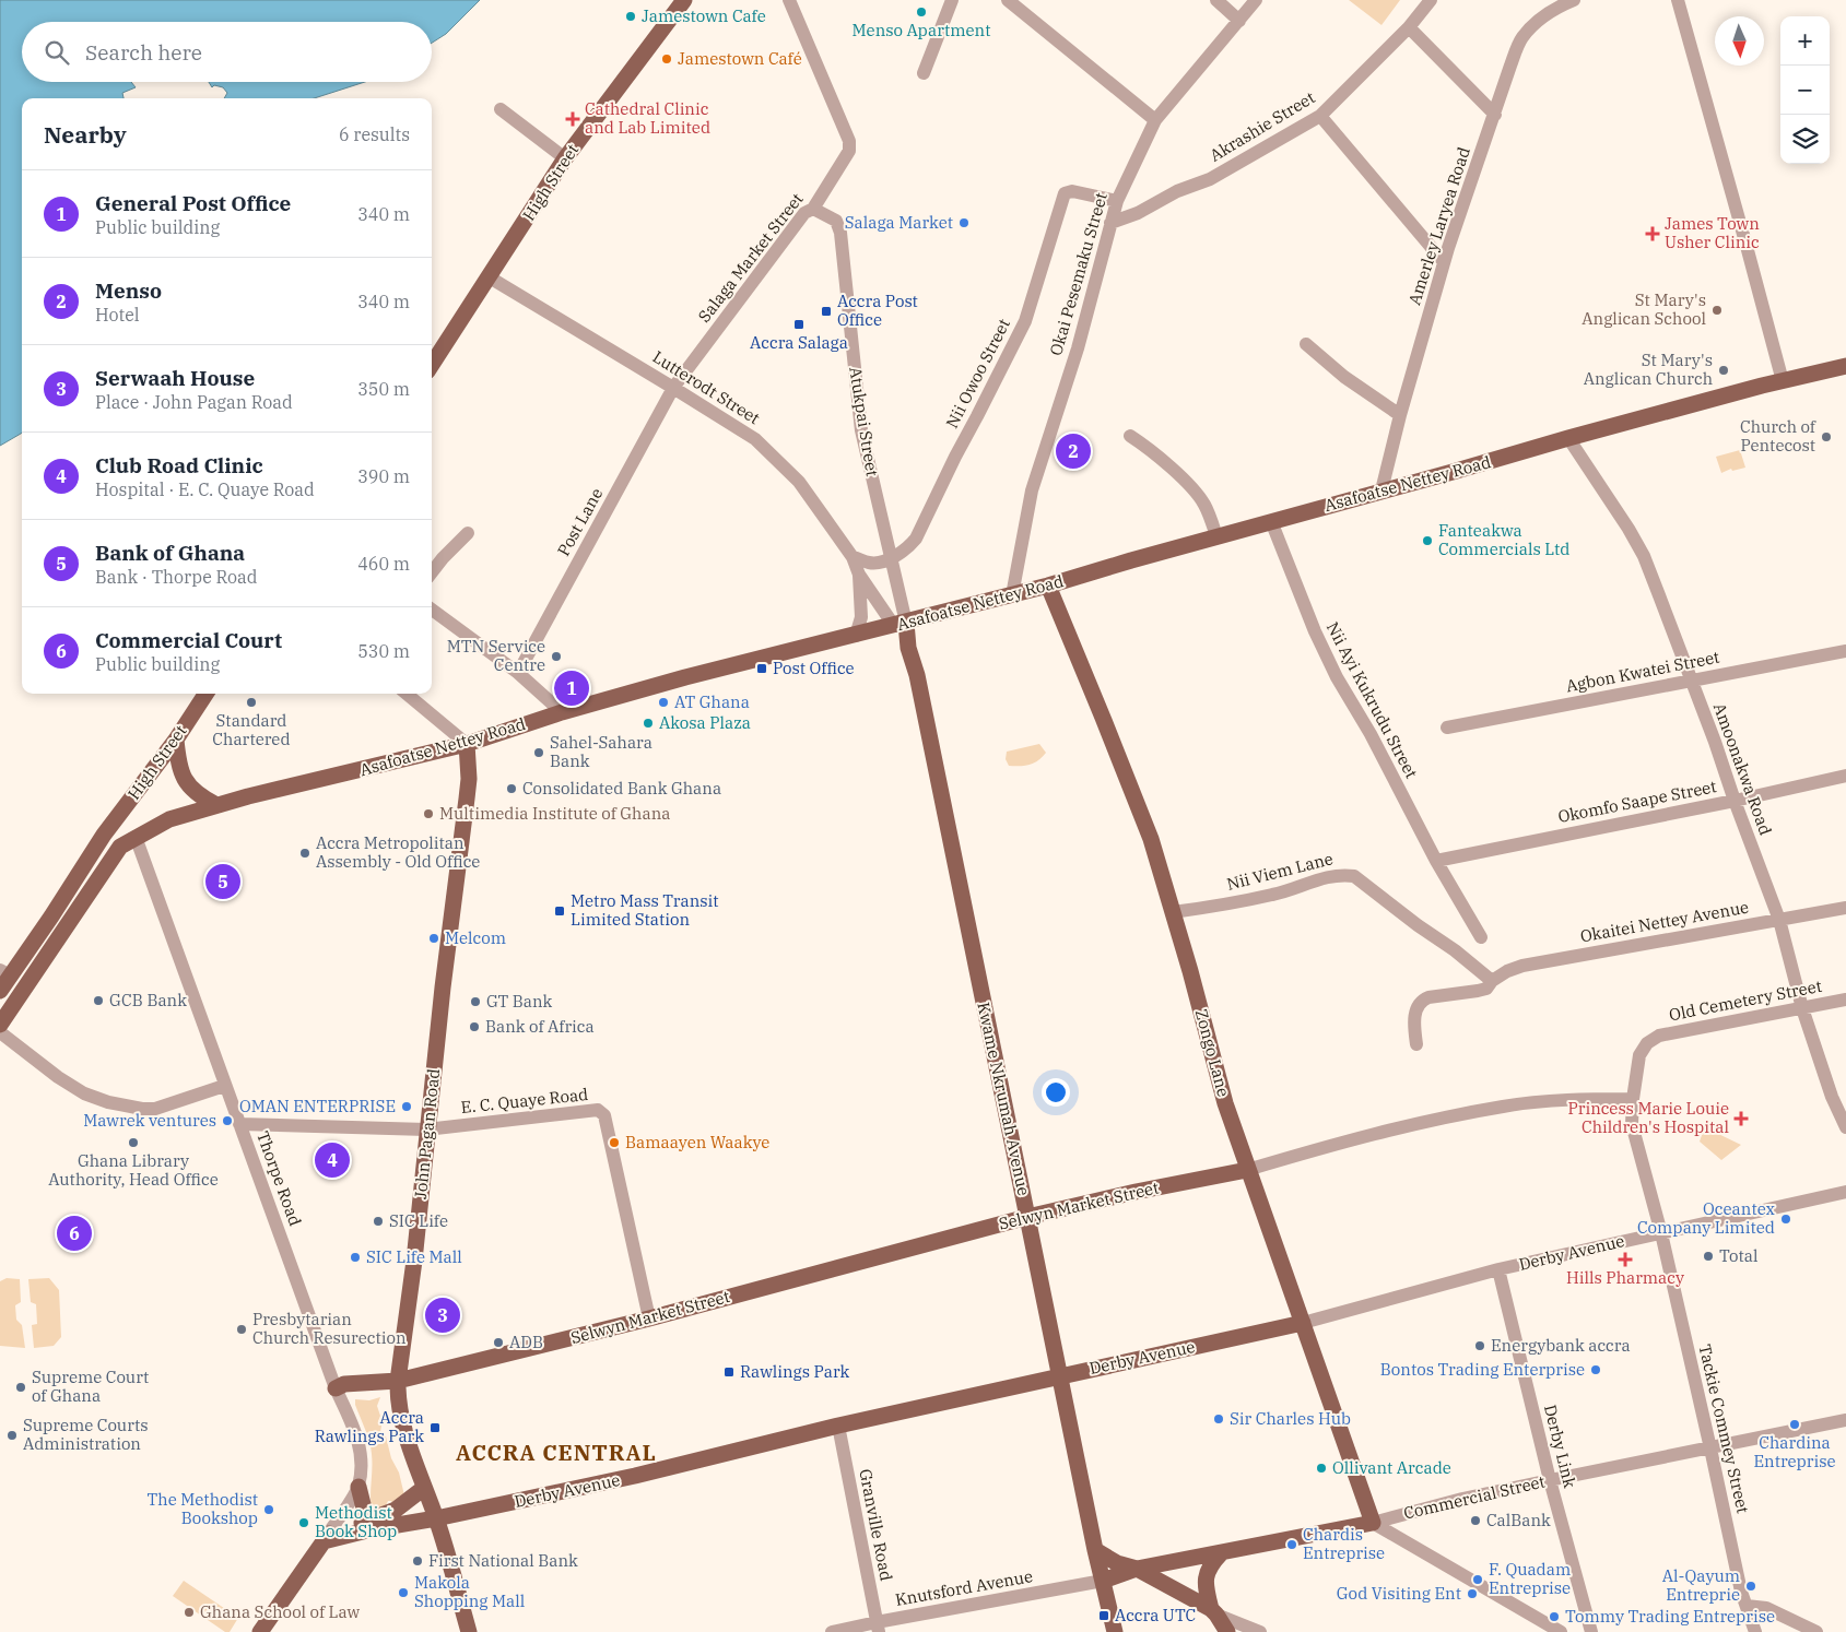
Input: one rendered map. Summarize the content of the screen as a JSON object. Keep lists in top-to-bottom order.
{
  "streets": {
    "main road": [
      "High Street",
      "Atukpai Street",
      "Asafoatse Nettey Road",
      "Zongo Lane",
      "Kwame Nkrumah Avenue",
      "John Pagan Road",
      "Selwyn Market Street",
      "Derby Avenue",
      "Commercial Street"
    ],
    "street": [
      "Akrashie Street",
      "Amerley Laryea Road",
      "Salaga Market Street",
      "Okai Pesemaku Street",
      "Nii Owoo Street",
      "Lutterodt Street",
      "Post Lane",
      "Agbon Kwatei Street",
      "Nii Ayi Kukrudu Street",
      "Amoonakwa Road",
      "Okomfo Saape Street",
      "Nii Viem Lane",
      "Okaitei Nettey Avenue",
      "Old Cemetery Street",
      "E. C. Quaye Road",
      "Thorpe Road",
      "Tackie Commey Street",
      "Derby Link",
      "Granville Road",
      "Knutsford Avenue"
    ]
  },
  "crossings": [
    ["Akrashie Street", "Okai Pesemaku Street"],
    ["High Street", "Lutterodt Street"],
    ["Amerley Laryea Road", "Asafoatse Nettey Road"],
    ["Salaga Market Street", "Lutterodt Street"],
    ["Salaga Market Street", "Atukpai Street"],
    ["Salaga Market Street", "Post Lane"],
    ["Okai Pesemaku Street", "Nii Owoo Street"],
    ["Okai Pesemaku Street", "Asafoatse Nettey Road"],
    ["Nii Owoo Street", "Atukpai Street"],
    ["Lutterodt Street", "Post Lane"],
    ["Atukpai Street", "Asafoatse Nettey Road"],
    ["Atukpai Street", "Kwame Nkrumah Avenue"],
    ["Asafoatse Nettey Road", "Nii Ayi Kukrudu Street"],
    ["Asafoatse Nettey Road", "Amoonakwa Road"],
    ["Asafoatse Nettey Road", "Zongo Lane"],
    ["Asafoatse Nettey Road", "John Pagan Road"],
    ["Asafoatse Nettey Road", "Thorpe Road"],
    ["Agbon Kwatei Street", "Amoonakwa Road"],
    ["Nii Ayi Kukrudu Street", "Okomfo Saape Street"],
    ["Amoonakwa Road", "Okomfo Saape Street"],
    ["Amoonakwa Road", "Okaitei Nettey Avenue"],
    ["Amoonakwa Road", "Old Cemetery Street"],
    ["Nii Viem Lane", "Okaitei Nettey Avenue"],
    ["Nii Viem Lane", "Zongo Lane"],
    ["Old Cemetery Street", "Selwyn Market Street"],
    ["Zongo Lane", "Selwyn Market Street"],
    ["Zongo Lane", "Derby Avenue"],
    ["Zongo Lane", "Commercial Street"],
    ["Kwame Nkrumah Avenue", "Selwyn Market Street"],
    ["Kwame Nkrumah Avenue", "Derby Avenue"],
    ["Kwame Nkrumah Avenue", "Commercial Street"],
    ["Kwame Nkrumah Avenue", "Knutsford Avenue"],
    ["E. C. Quaye Road", "John Pagan Road"],
    ["E. C. Quaye Road", "Thorpe Road"],
    ["E. C. Quaye Road", "Selwyn Market Street"],
    ["John Pagan Road", "Selwyn Market Street"],
    ["John Pagan Road", "Derby Avenue"],
    ["Thorpe Road", "Selwyn Market Street"],
    ["Thorpe Road", "Derby Avenue"],
    ["Derby Avenue", "Tackie Commey Street"],
    ["Derby Avenue", "Derby Link"],
    ["Derby Avenue", "Granville Road"],
    ["Tackie Commey Street", "Commercial Street"],
    ["Derby Link", "Commercial Street"],
    ["Commercial Street", "Knutsford Avenue"],
    ["Granville Road", "Knutsford Avenue"]
  ],
  "districts": ["ACCRA CENTRAL"],
  "places": {
    "other": [
      "Menso Apartment",
      "Jamestown Cafe",
      "Jamestown Café",
      "Salaga Market",
      "St Mary's Anglican School",
      "St Mary's Anglican Church",
      "Church of Pentecost",
      "Fanteakwa Commercials Ltd",
      "MTN Service Centre",
      "Standard Chartered",
      "AT Ghana",
      "Akosa Plaza",
      "Sahel-Sahara Bank",
      "Consolidated Bank Ghana",
      "Multimedia Institute of Ghana",
      "Accra Metropolitan Assembly - Old Office",
      "Melcom",
      "GCB Bank",
      "GT Bank",
      "Bank of Africa",
      "OMAN ENTERPRISE",
      "Mawrek ventures",
      "Ghana Library Authority, Head Office",
      "Bamaayen Waakye",
      "Oceantex Company Limited",
      "SIC Life",
      "Total",
      "SIC Life Mall",
      "Presbytarian Church Resurection",
      "ADB",
      "Energybank accra",
      "Bontos Trading Enterprise",
      "Supreme Court of Ghana",
      "Sir Charles Hub",
      "Chardina Entreprise",
      "Supreme Courts Administration",
      "Ollivant Arcade",
      "The Methodist Bookshop",
      "CalBank",
      "Methodist Book Shop",
      "Chardis Entreprise",
      "First National Bank",
      "F. Quadam Entreprise",
      "Al-Qayum Entreprie",
      "Makola Shopping Mall",
      "God Visiting Ent",
      "Ghana School of Law",
      "Tommy Trading Entreprise"
    ],
    "health": [
      "Cathedral Clinic and Lab Limited",
      "James Town Usher Clinic",
      "Princess Marie Louie Children's Hospital",
      "Hills Pharmacy"
    ],
    "transit": [
      "Accra Post Office",
      "Accra Salaga",
      "Post Office",
      "Metro Mass Transit Limited Station",
      "Rawlings Park",
      "Accra Rawlings Park",
      "Accra UTC"
    ]
  },
  "north": "bottom",
  "page": {
    "map_buttons": ["+", "−"],
    "search": "Search here",
    "heading": ["Nearby", "6 results"],
    "list": [
      {
        "mark": "1",
        "name": "General Post Office",
        "note": "Public building",
        "value": "340 m"
      },
      {
        "mark": "2",
        "name": "Menso",
        "note": "Hotel",
        "value": "340 m"
      },
      {
        "mark": "3",
        "name": "Serwaah House",
        "note": "Place · John Pagan Road",
        "value": "350 m"
      },
      {
        "mark": "4",
        "name": "Club Road Clinic",
        "note": "Hospital · E. C. Quaye Road",
        "value": "390 m"
      },
      {
        "mark": "5",
        "name": "Bank of Ghana",
        "note": "Bank · Thorpe Road",
        "value": "460 m"
      },
      {
        "mark": "6",
        "name": "Commercial Court",
        "note": "Public building",
        "value": "530 m"
      }
    ],
    "pins": [
      "2",
      "1",
      "5",
      "4",
      "6",
      "3"
    ]
  }
}
